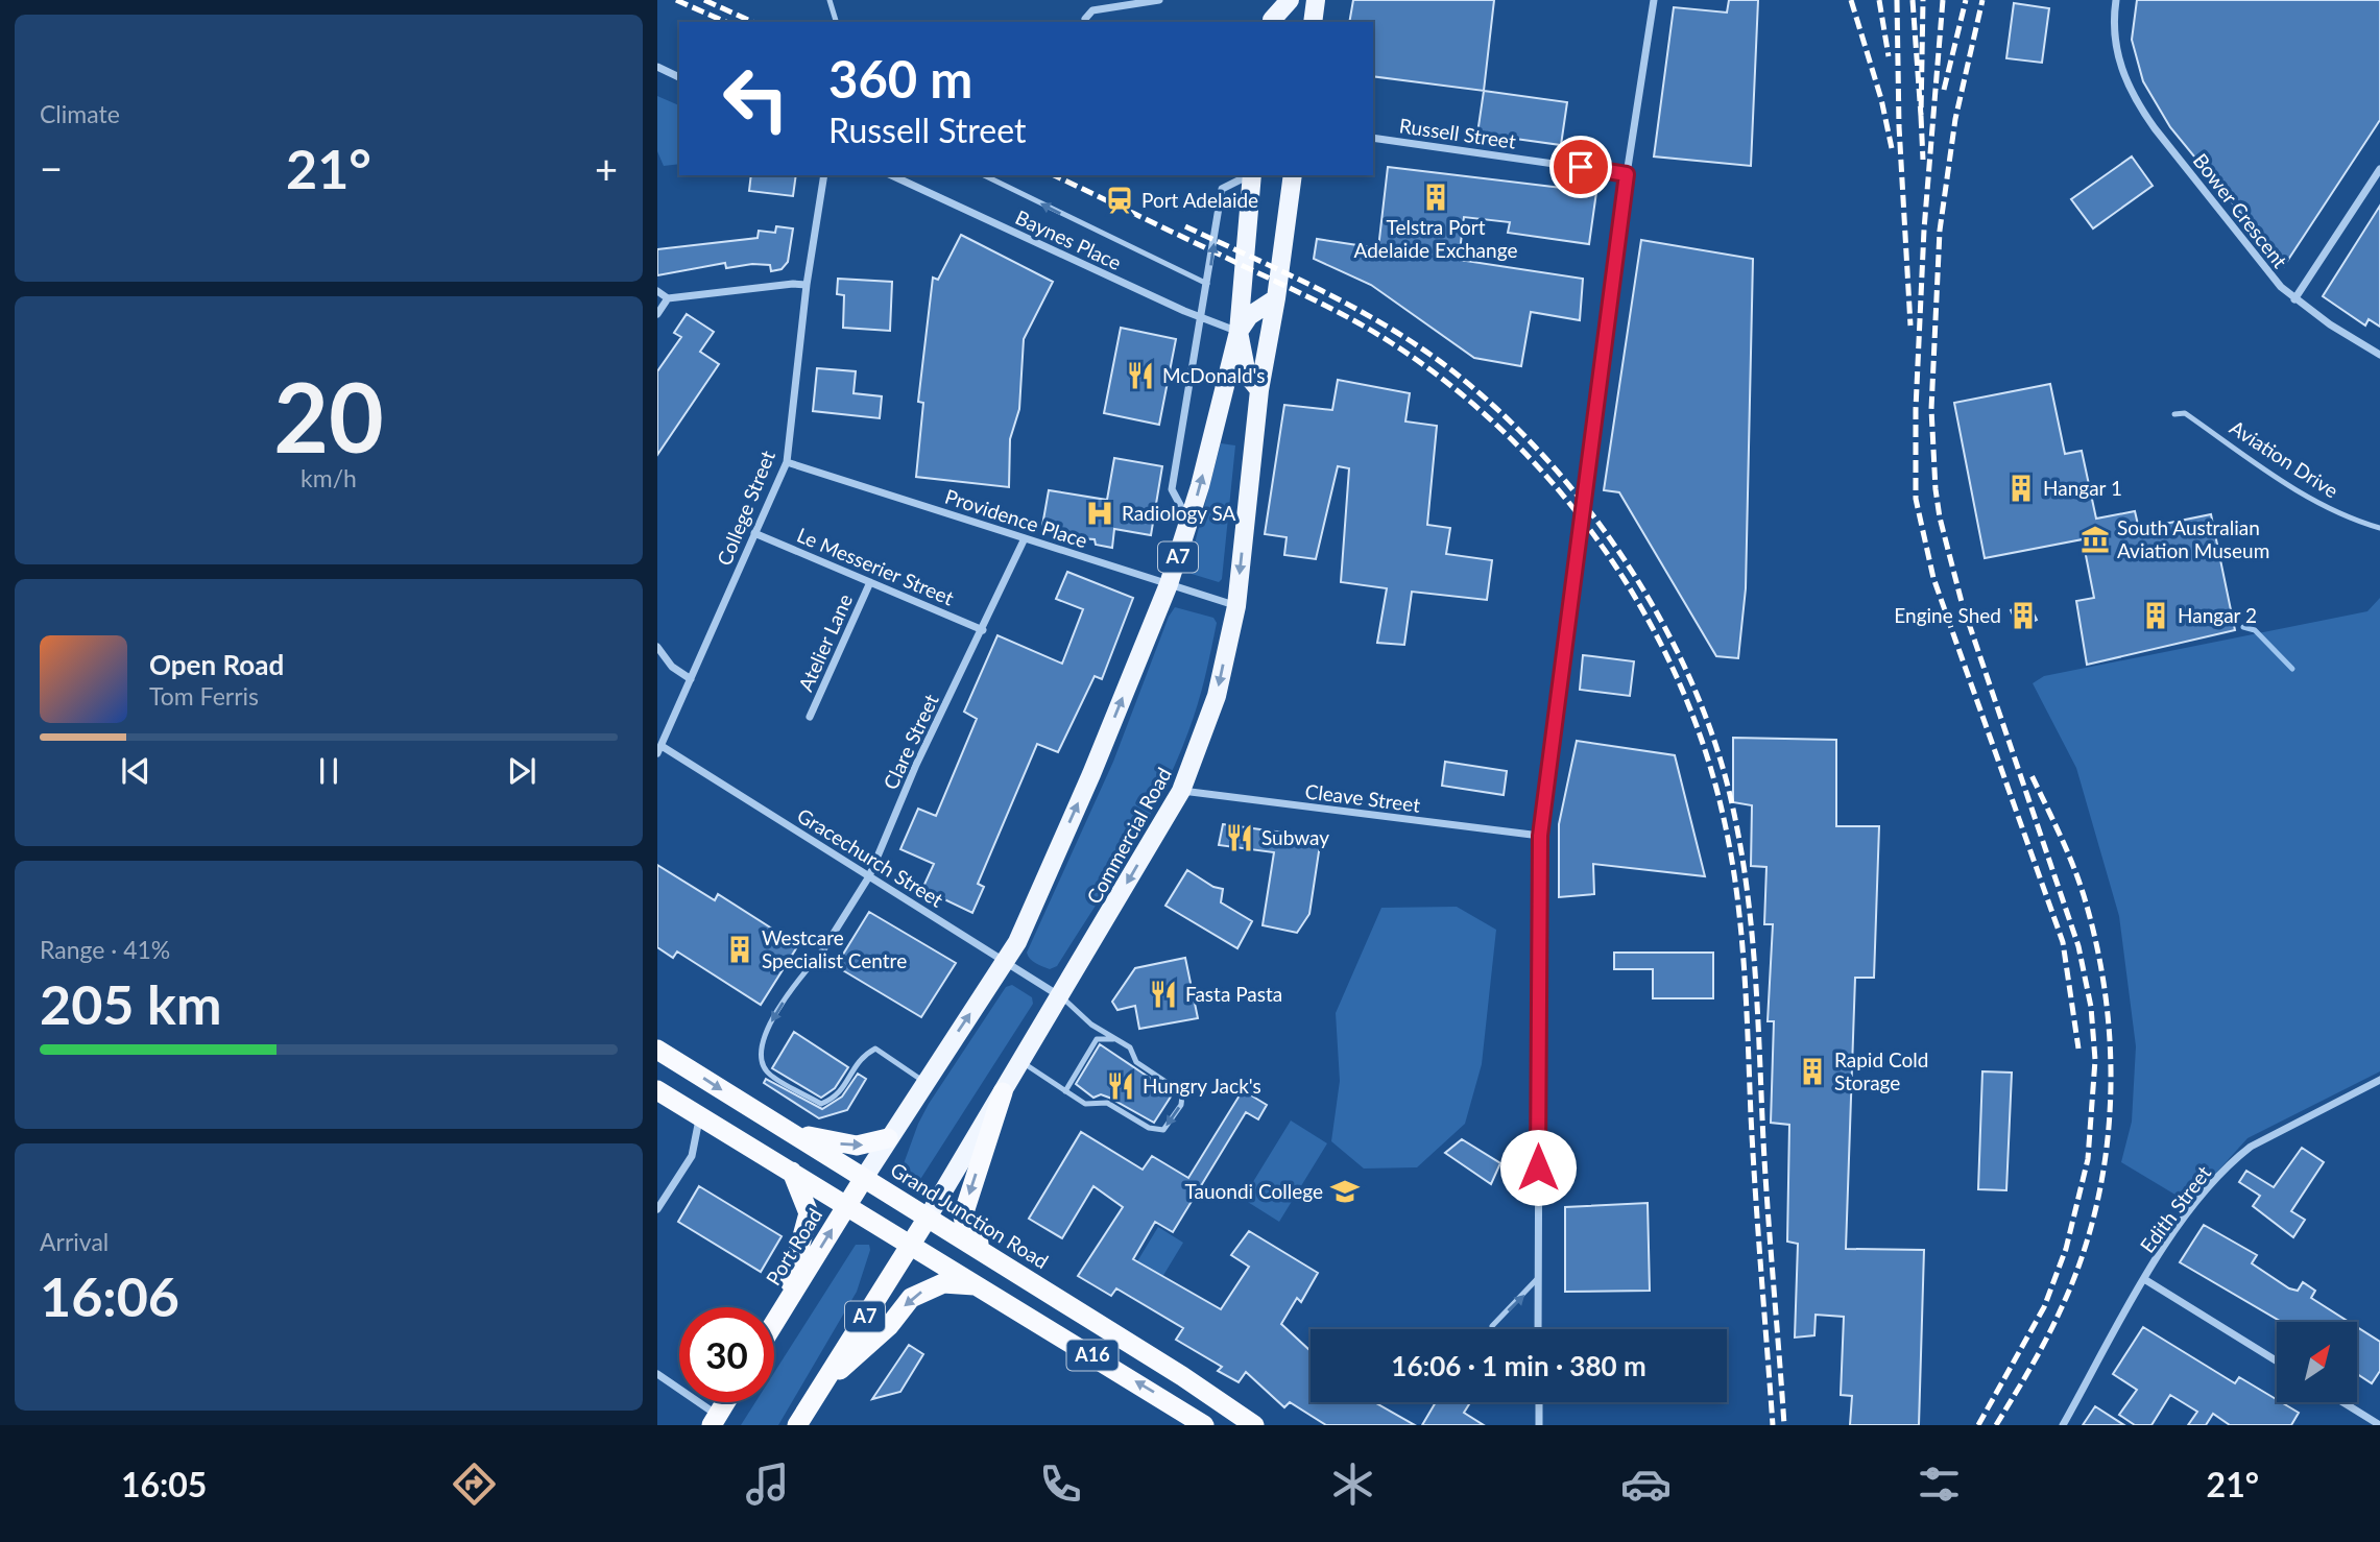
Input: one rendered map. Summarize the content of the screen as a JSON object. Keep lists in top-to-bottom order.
{
  "streets": {
    "highway": [
      "A7",
      "Grand Junction Road",
      "Port Road",
      "A16"
    ],
    "main road": ["Commercial Road"],
    "street": [
      "Russell Street",
      "Bower Crescent",
      "Baynes Place",
      "College Street",
      "Providence Place",
      "Le Messerier Street",
      "Atelier Lane",
      "Clare Street",
      "Cleave Street",
      "Gracechurch Street",
      "Edith Street"
    ],
    "lane": ["Aviation Drive"]
  },
  "crossings": [
    ["Baynes Place", "A7"],
    ["College Street", "Providence Place"],
    ["College Street", "Le Messerier Street"],
    ["College Street", "Gracechurch Street"],
    ["Providence Place", "A7"],
    ["Providence Place", "Clare Street"],
    ["Providence Place", "Commercial Road"],
    ["A7", "Commercial Road"],
    ["A7", "Gracechurch Street"],
    ["A7", "Grand Junction Road"],
    ["A7", "Port Road"],
    ["A7", "A16"],
    ["Le Messerier Street", "Atelier Lane"],
    ["Le Messerier Street", "Clare Street"],
    ["Clare Street", "Gracechurch Street"],
    ["Cleave Street", "Commercial Road"],
    ["Commercial Road", "Gracechurch Street"],
    ["Commercial Road", "Grand Junction Road"],
    ["Port Road", "A16"]
  ],
  "places": {
    "building": [
      "Telstra Port Adelaide Exchange",
      "Hangar 1",
      "Engine Shed",
      "Hangar 2",
      "Westcare Specialist Centre",
      "Rapid Cold Storage"
    ],
    "station": ["Port Adelaide"],
    "restaurant": [
      "McDonald's",
      "Subway",
      "Fasta Pasta",
      "Hungry Jack's"
    ],
    "hospital": ["Radiology SA"],
    "museum": ["South Australian Aviation Museum"],
    "school or university": ["Tauondi College"]
  },
  "north": "top right",
  "page": {
    "tile": [
      "Climate",
      ["20", "km/h"],
      ["Range · 41%", "205 km"],
      ["Arrival", "16:06"]
    ],
    "turn": ["360 m", "Russell Street"],
    "heat": ["−", "21°", "+"],
    "song": ["Open Road", "Tom Ferris"],
    "limit": "30",
    "trip": "16:06 · 1 min · 380 m",
    "tabs": ["16:05", "21°"]
  }
}
